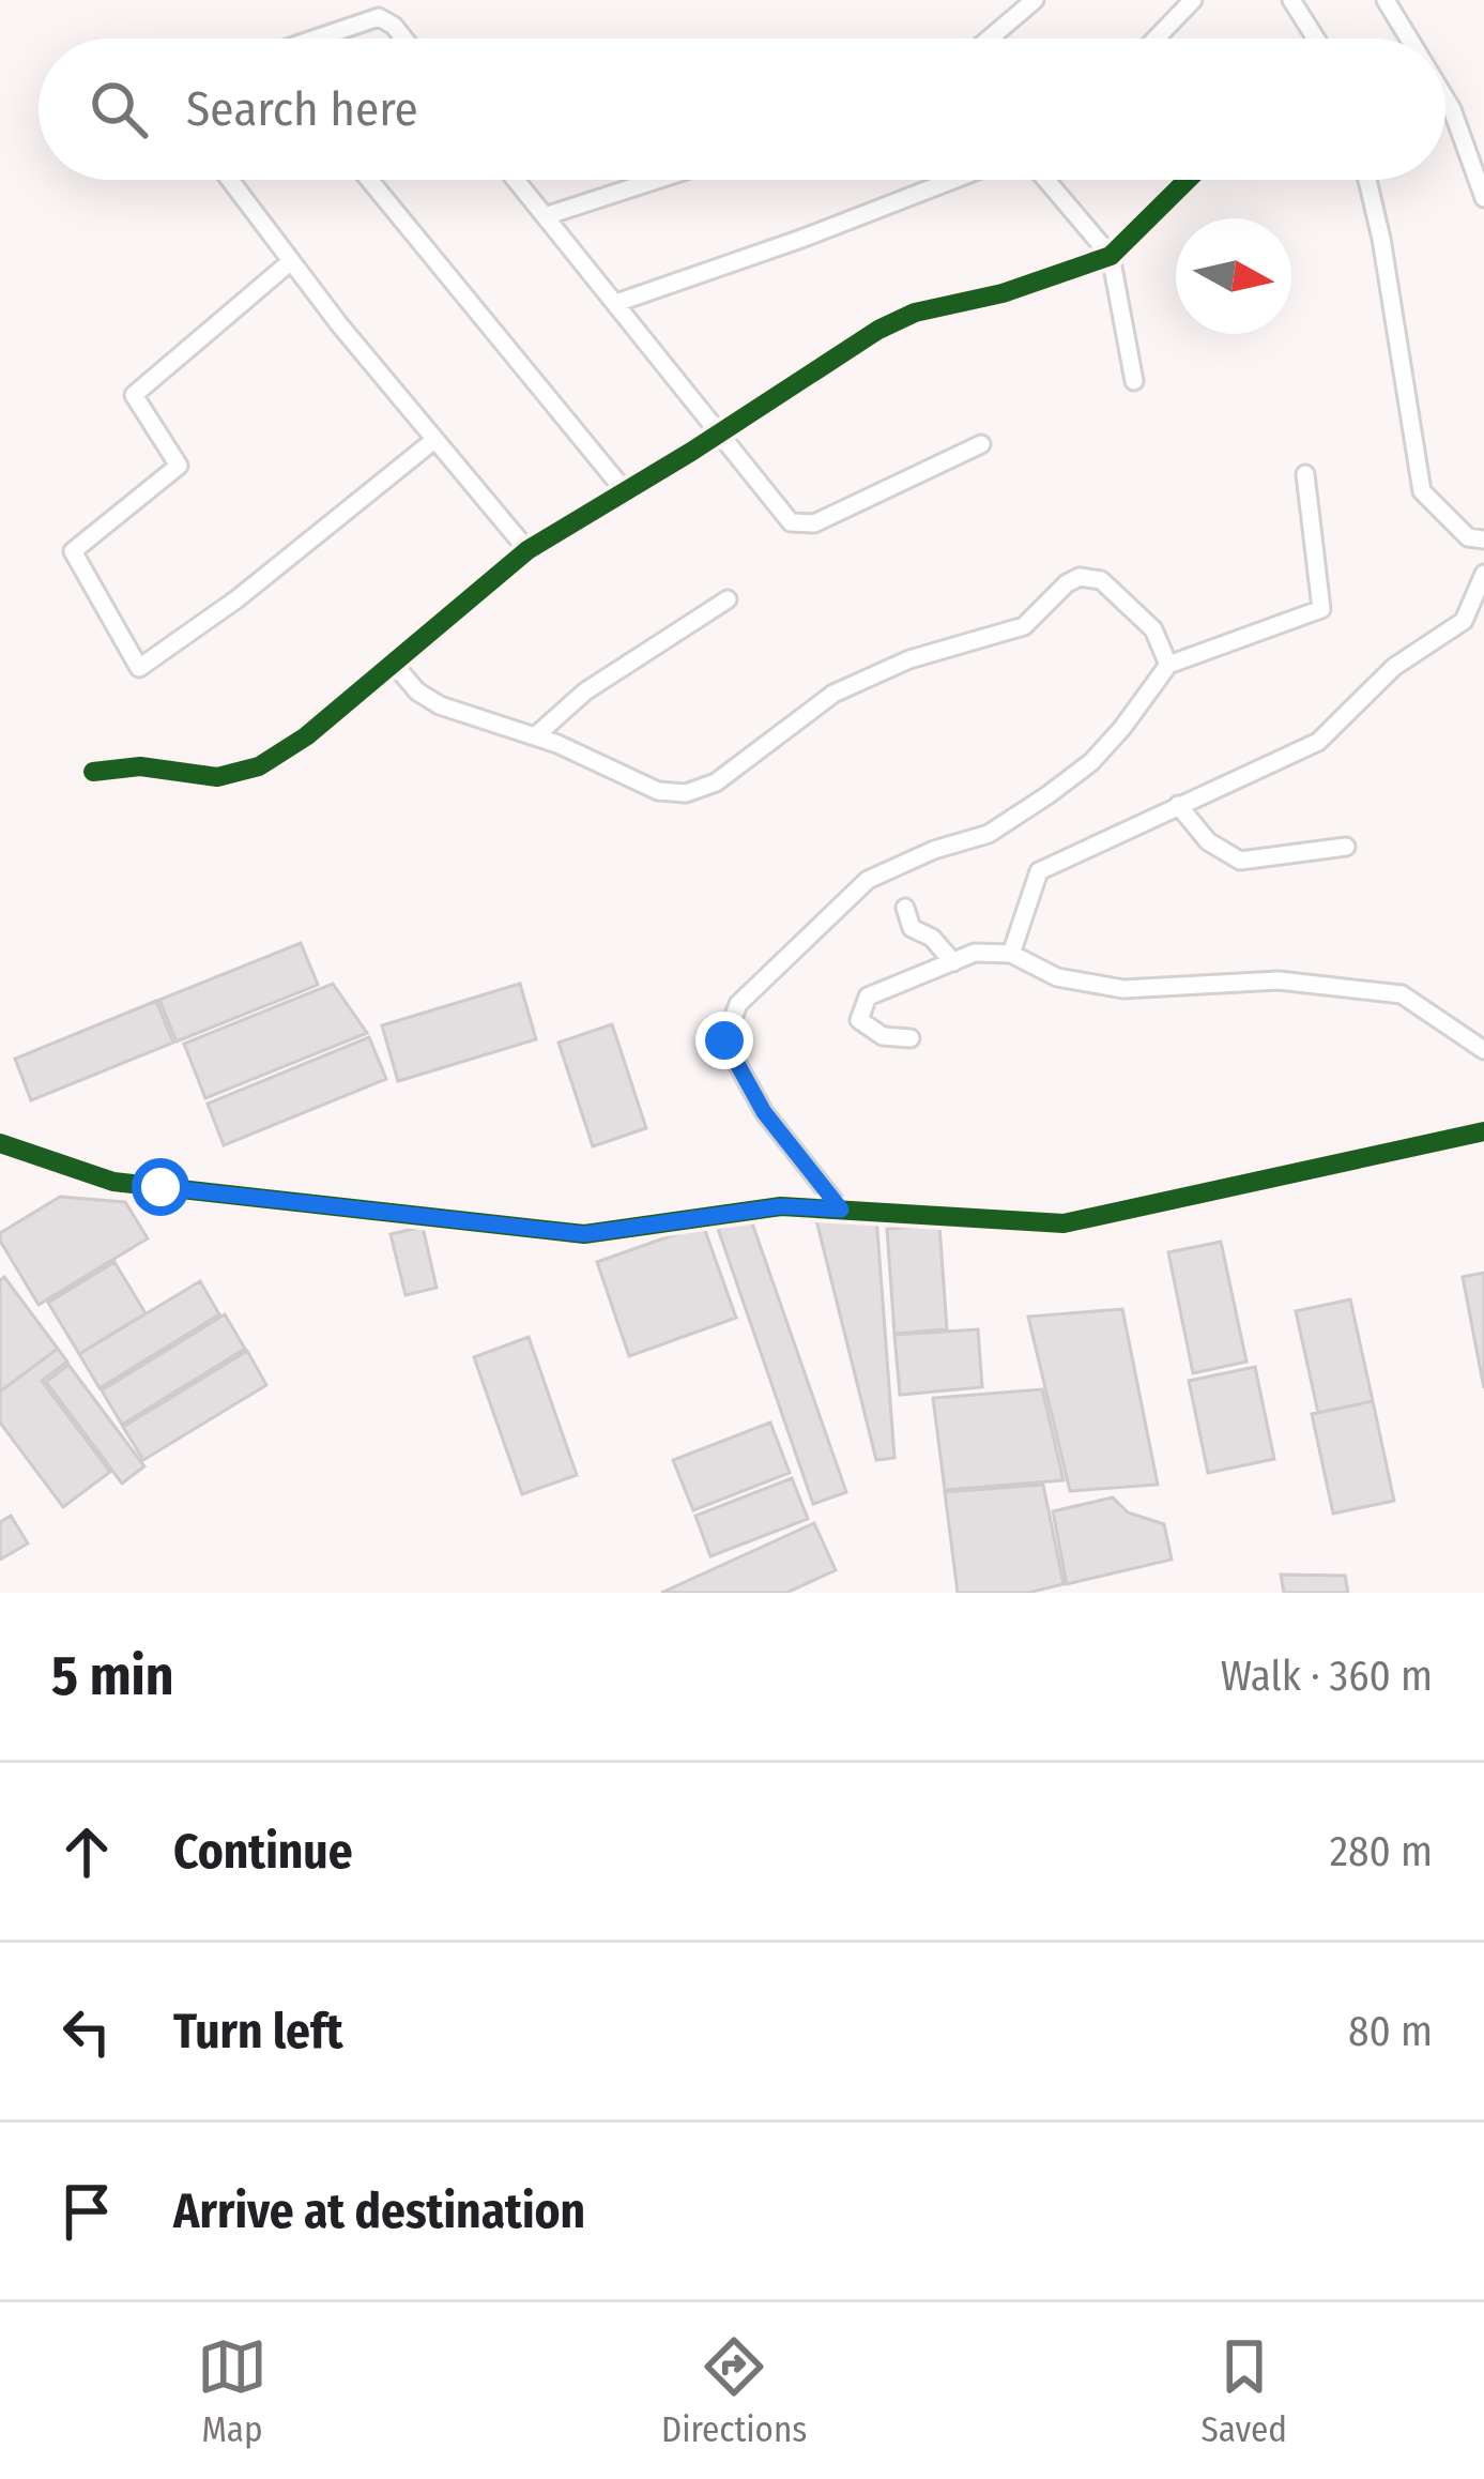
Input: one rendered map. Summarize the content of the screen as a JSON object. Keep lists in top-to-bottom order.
{
  "north": "right",
  "page": {
    "search": "Search here",
    "heading": ["5 min", "Walk · 360 m"],
    "list": [
      ["Continue", "280 m"],
      ["Turn left", "80 m"],
      "Arrive at destination"
    ],
    "nav": ["Map", "Directions", "Saved"]
  }
}
